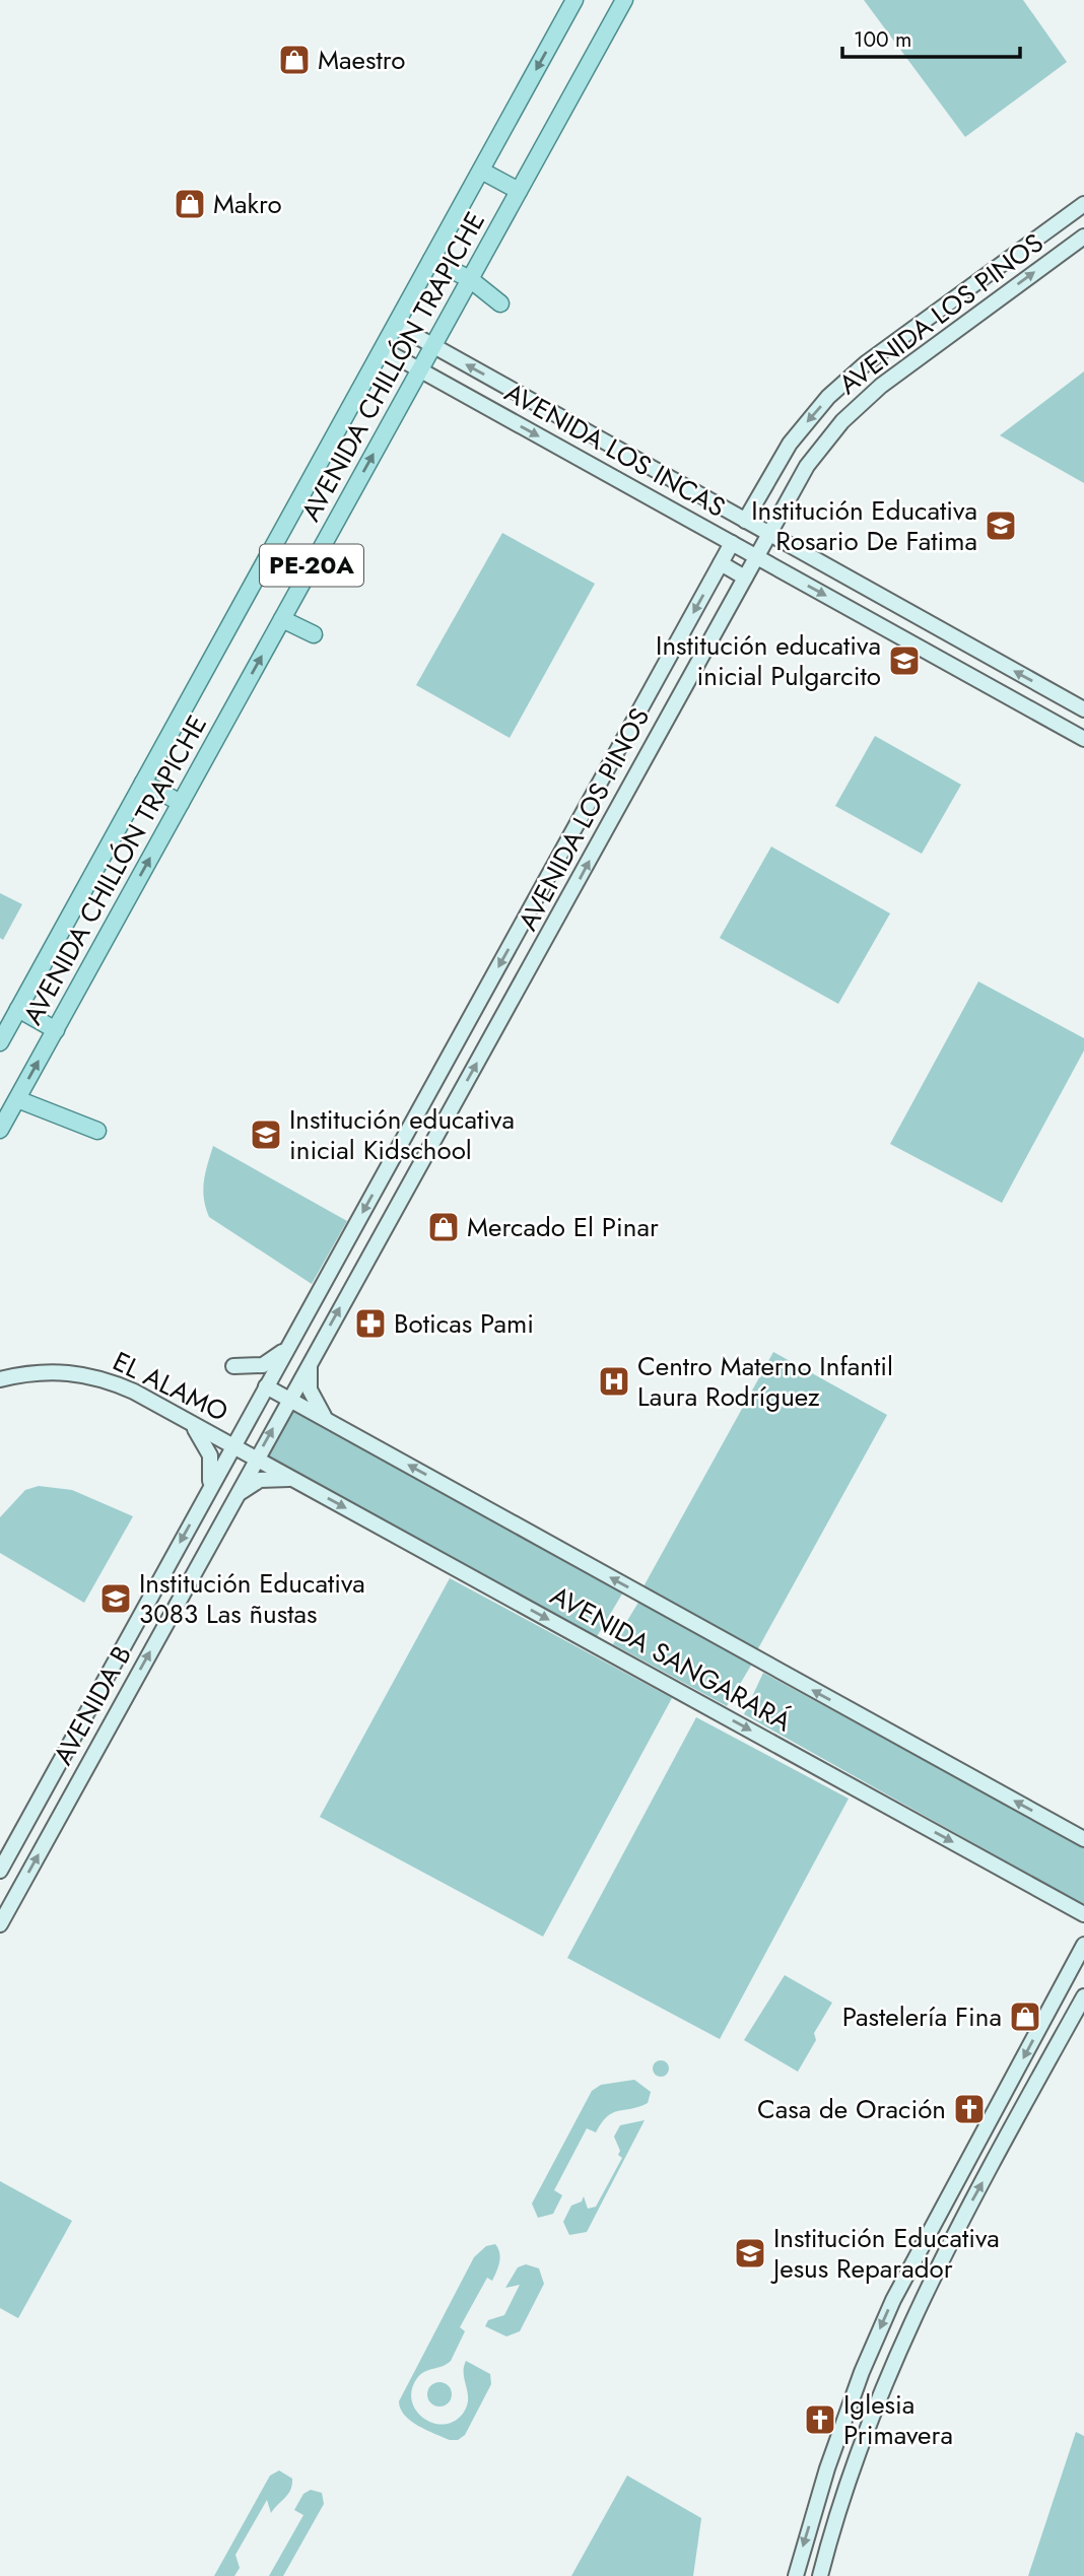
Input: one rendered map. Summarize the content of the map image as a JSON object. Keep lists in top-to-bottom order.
{
  "streets": {
    "main road": ["AVENIDA CHILLÓN TRAPICHE", "PE-20A"],
    "street": [
      "AVENIDA LOS PINOS",
      "AVENIDA LOS INCAS",
      "EL ALAMO",
      "AVENIDA SANGARARÁ",
      "AVENIDA B"
    ]
  },
  "crossings": [
    ["AVENIDA LOS PINOS", "AVENIDA LOS INCAS"],
    ["AVENIDA LOS PINOS", "AVENIDA SANGARARÁ"],
    ["AVENIDA LOS PINOS", "AVENIDA B"],
    ["AVENIDA CHILLÓN TRAPICHE", "AVENIDA LOS INCAS"],
    ["EL ALAMO", "AVENIDA SANGARARÁ"],
    ["EL ALAMO", "AVENIDA B"],
    ["AVENIDA SANGARARÁ", "AVENIDA B"]
  ],
  "places": {
    "shop": [
      "Maestro",
      "Makro",
      "Mercado El Pinar",
      "Pastelería Fina"
    ],
    "school or university": [
      "Institución Educativa Rosario De Fatima",
      "Institución educativa inicial Pulgarcito",
      "Institución educativa inicial Kidschool",
      "Institución Educativa 3083 Las ñustas",
      "Institución Educativa Jesus Reparador"
    ],
    "pharmacy": ["Boticas Pami"],
    "hospital": ["Centro Materno Infantil Laura Rodríguez"],
    "church": ["Casa de Oración", "Iglesia Primavera"]
  },
  "scale_bar": "100 m"
}
